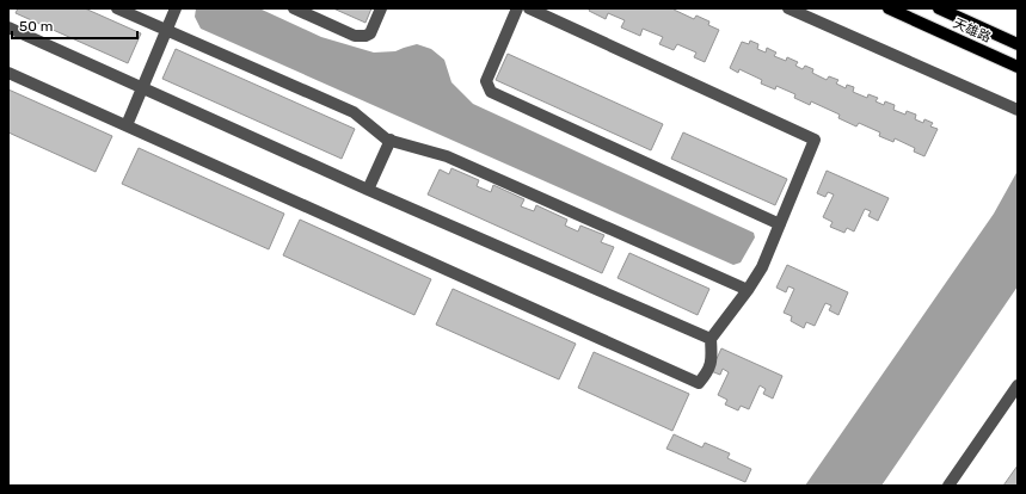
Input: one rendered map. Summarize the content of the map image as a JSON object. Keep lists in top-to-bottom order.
{
  "streets": {
    "main road": ["天雄路"]
  },
  "scale_bar": "50 m"
}
